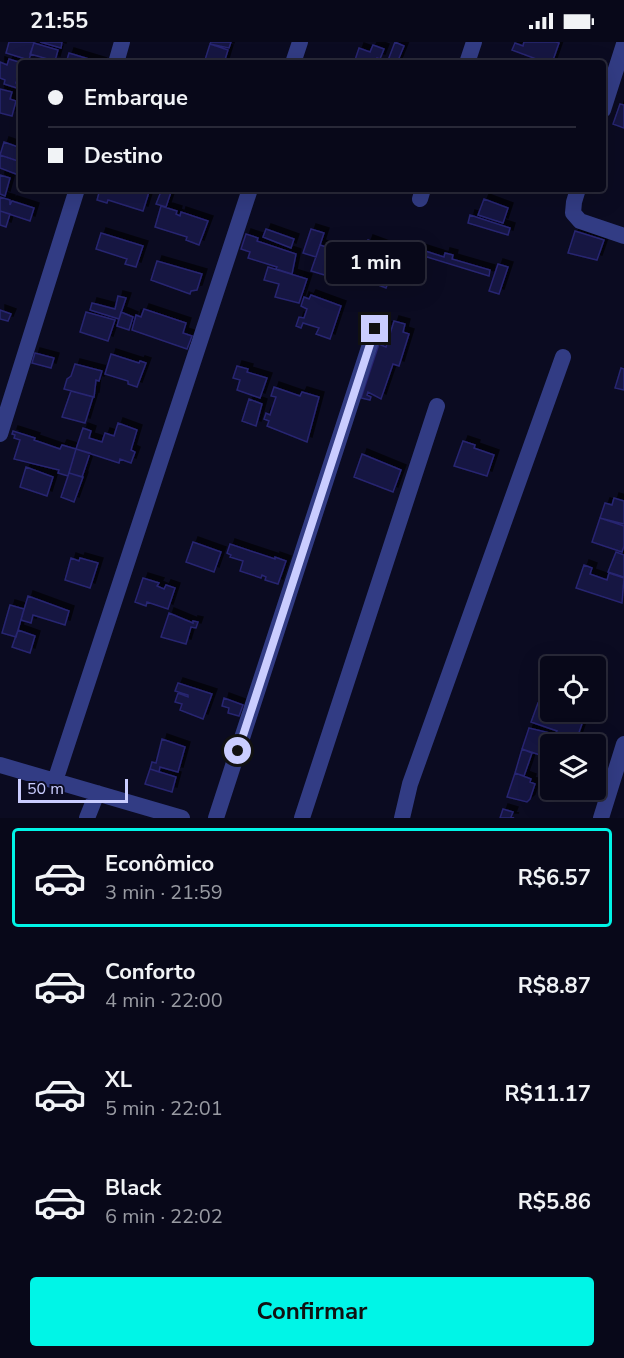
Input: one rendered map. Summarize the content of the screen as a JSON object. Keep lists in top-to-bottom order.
{
  "scale_bar": "50 m",
  "page": {
    "status": "21:55",
    "banner": ["Embarque", "Destino"],
    "bubble": "1 min",
    "scale": "50 m",
    "list": [
      {
        "name": "Econômico",
        "note": "3 min · 21:59",
        "value": "R$6.57"
      },
      {
        "name": "Conforto",
        "note": "4 min · 22:00",
        "value": "R$8.87"
      },
      {
        "name": "XL",
        "note": "5 min · 22:01",
        "value": "R$11.17"
      },
      {
        "name": "Black",
        "note": "6 min · 22:02",
        "value": "R$5.86"
      }
    ],
    "buttons": "Confirmar"
  }
}
